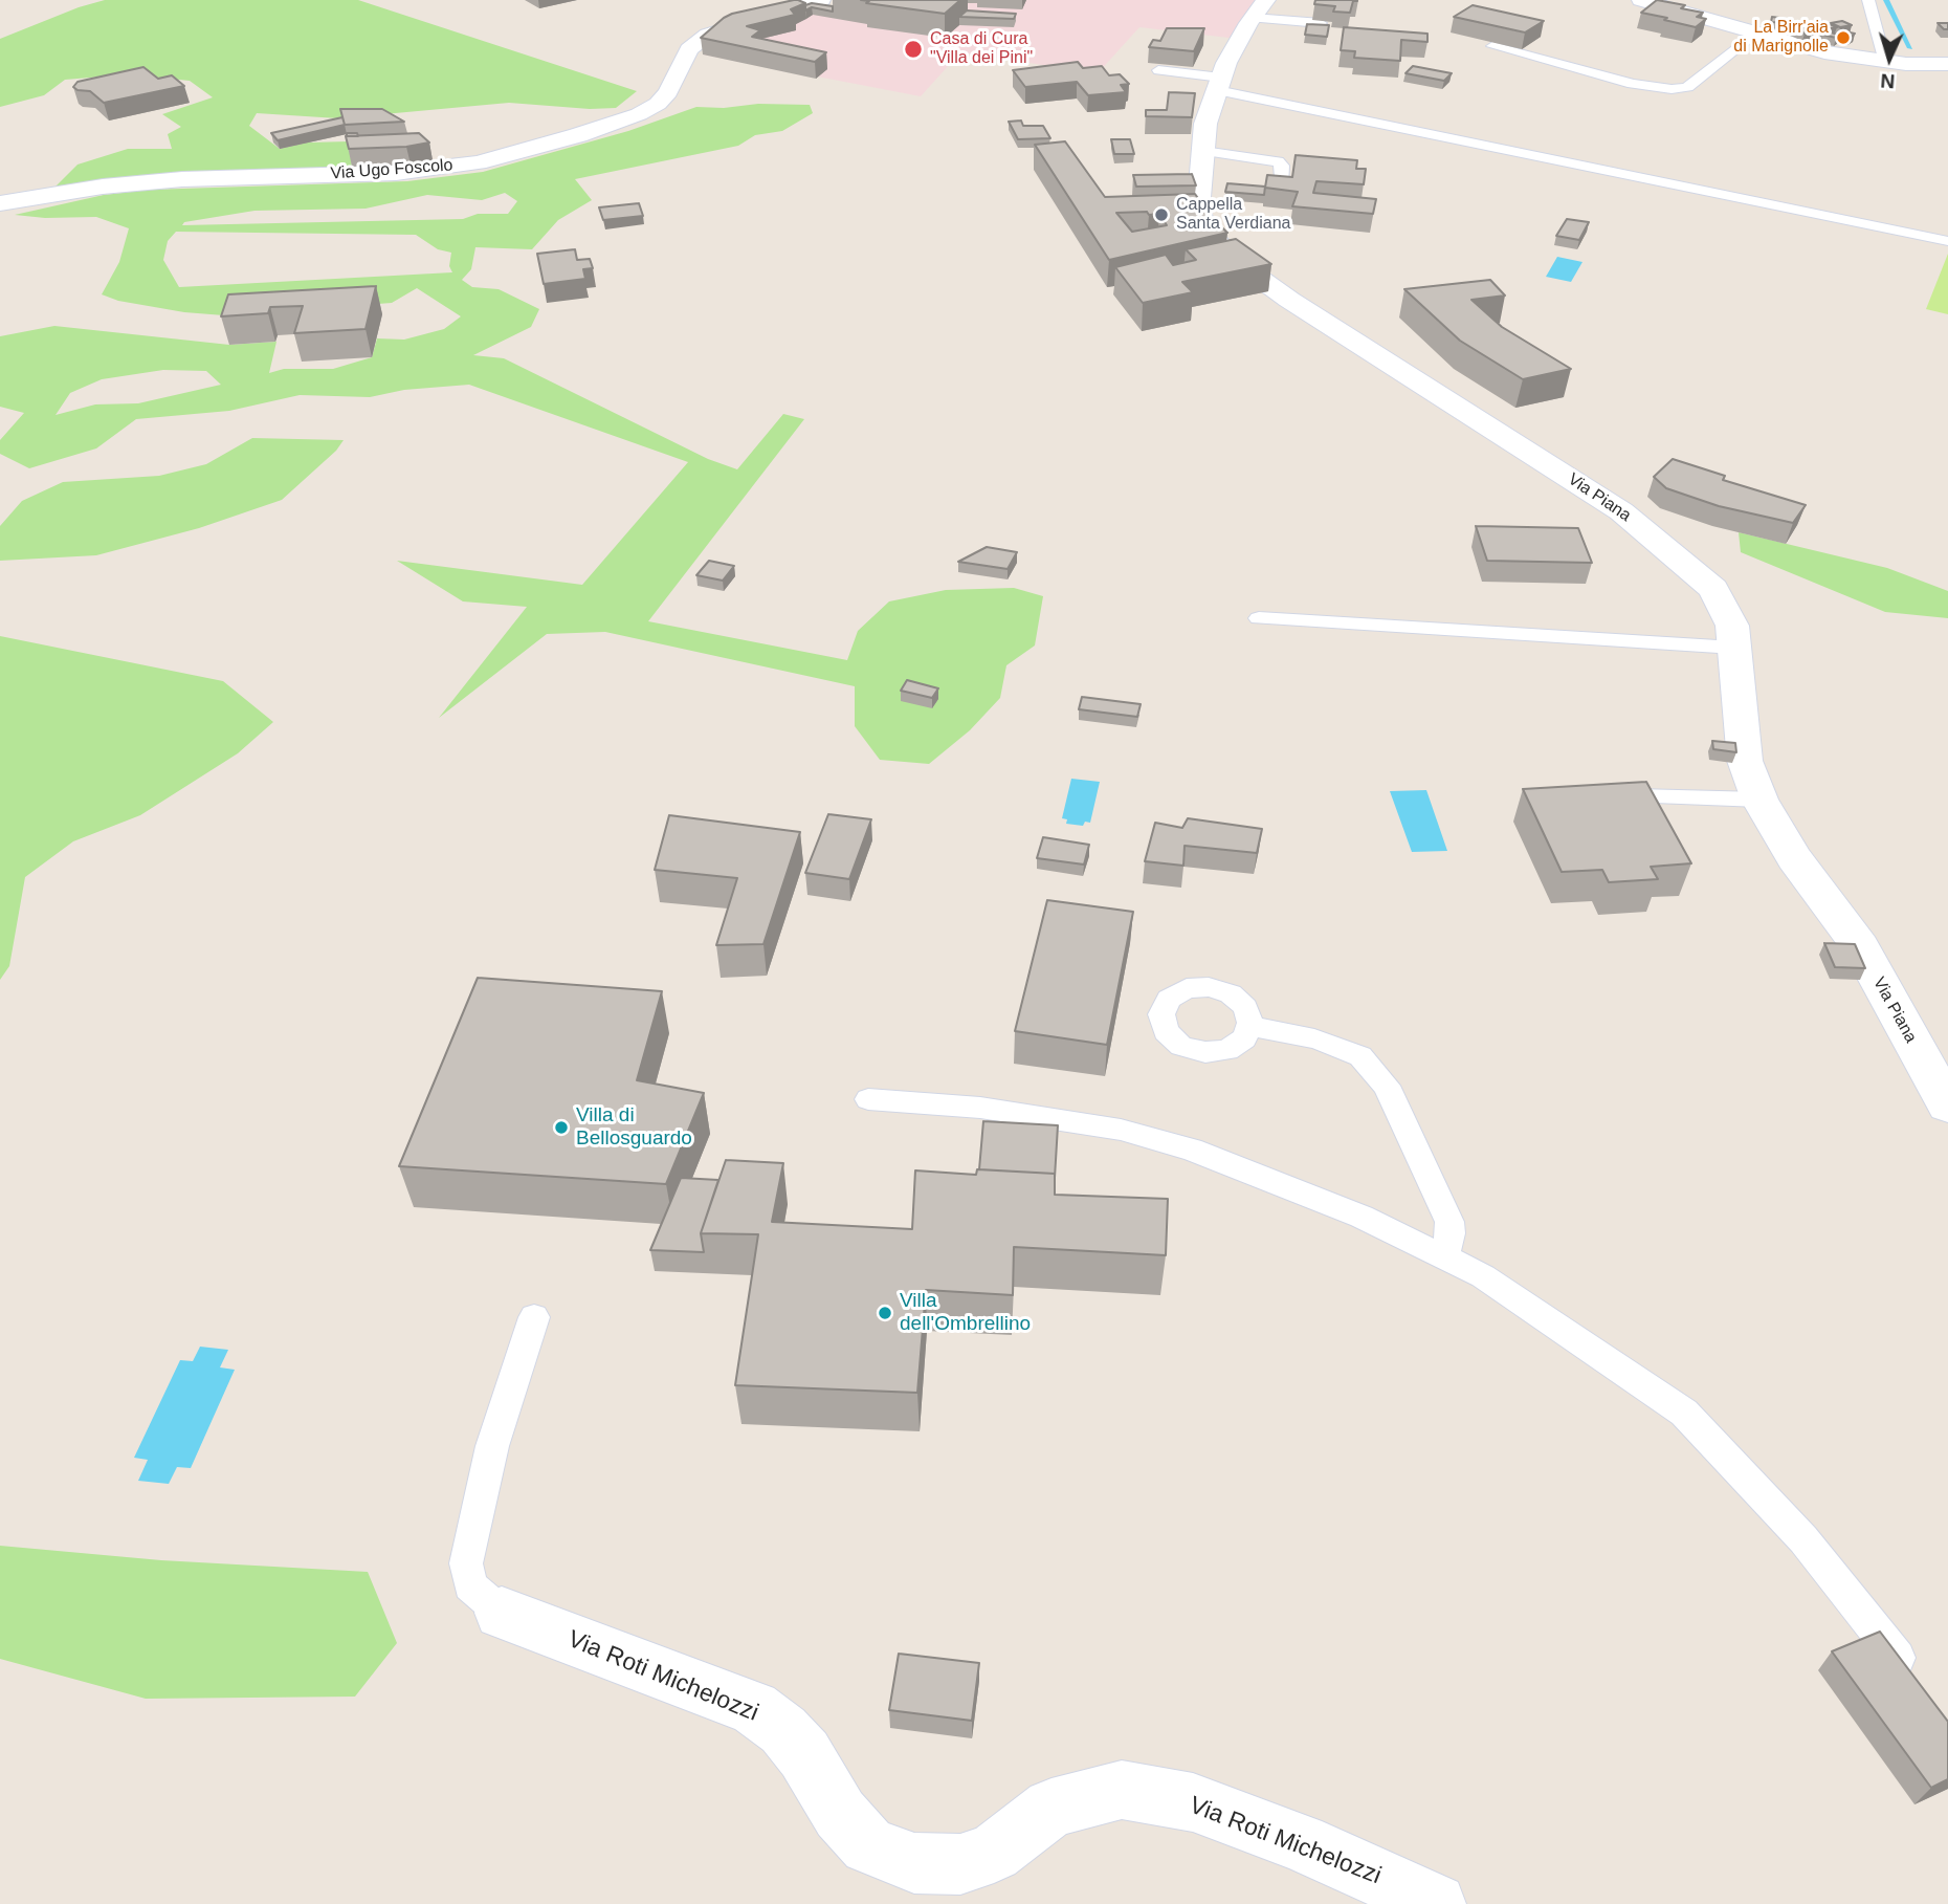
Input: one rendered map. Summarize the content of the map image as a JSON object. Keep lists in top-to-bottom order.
{
  "streets": {
    "street": ["Via Ugo Foscolo", "Via Piana", "Via Roti Michelozzi"]
  },
  "places": [
    "La Birr'aia di Marignolle",
    "Casa di Cura \"Villa dei Pini\"",
    "Cappella Santa Verdiana",
    "Villa di Bellosguardo",
    "Villa dell'Ombrellino"
  ],
  "north": "bottom"
}
